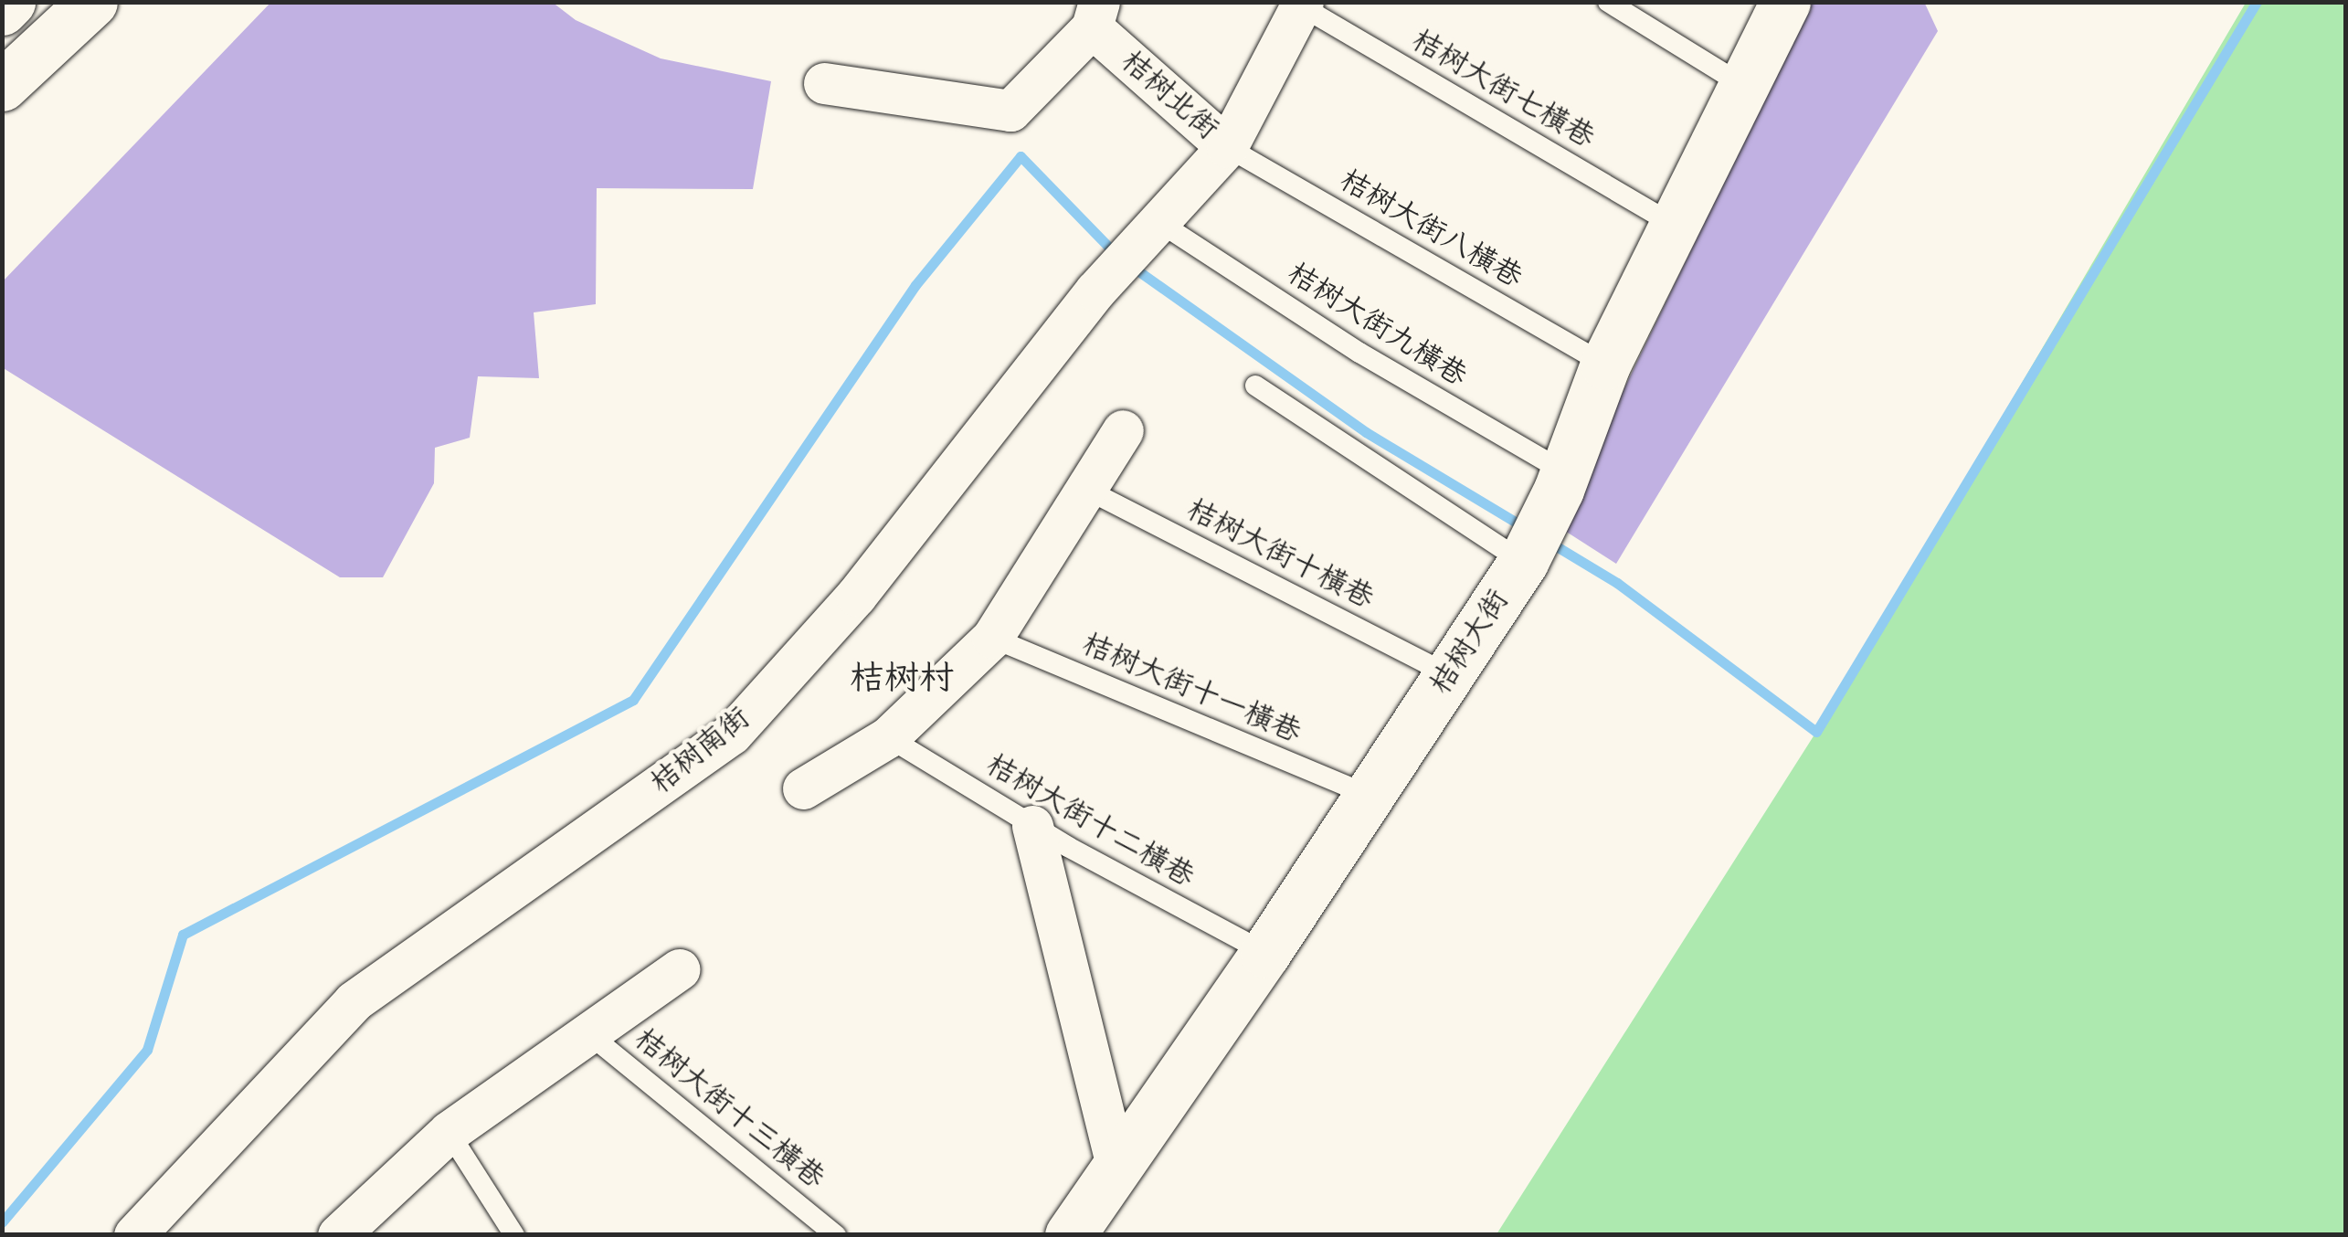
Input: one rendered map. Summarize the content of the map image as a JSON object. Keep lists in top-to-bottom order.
{
  "streets": {
    "street": ["桔树北街", "桔树大街", "桔树南街"],
    "lane": [
      "桔树大街七横巷",
      "桔树大街八横巷",
      "桔树大街九横巷",
      "桔树大街十横巷",
      "桔树大街十一横巷",
      "桔树大街十二横巷",
      "桔树大街十三横巷"
    ]
  },
  "crossings": [
    ["桔树大街七横巷", "桔树北街"],
    ["桔树大街七横巷", "桔树大街"],
    ["桔树北街", "桔树大街八横巷"],
    ["桔树北街", "桔树南街"],
    ["桔树大街八横巷", "桔树大街"],
    ["桔树大街八横巷", "桔树南街"],
    ["桔树大街九横巷", "桔树大街"],
    ["桔树大街九横巷", "桔树南街"],
    ["桔树大街十横巷", "桔树大街"],
    ["桔树大街", "桔树大街十一横巷"],
    ["桔树大街", "桔树大街十二横巷"]
  ],
  "districts": ["桔树村"]
}
